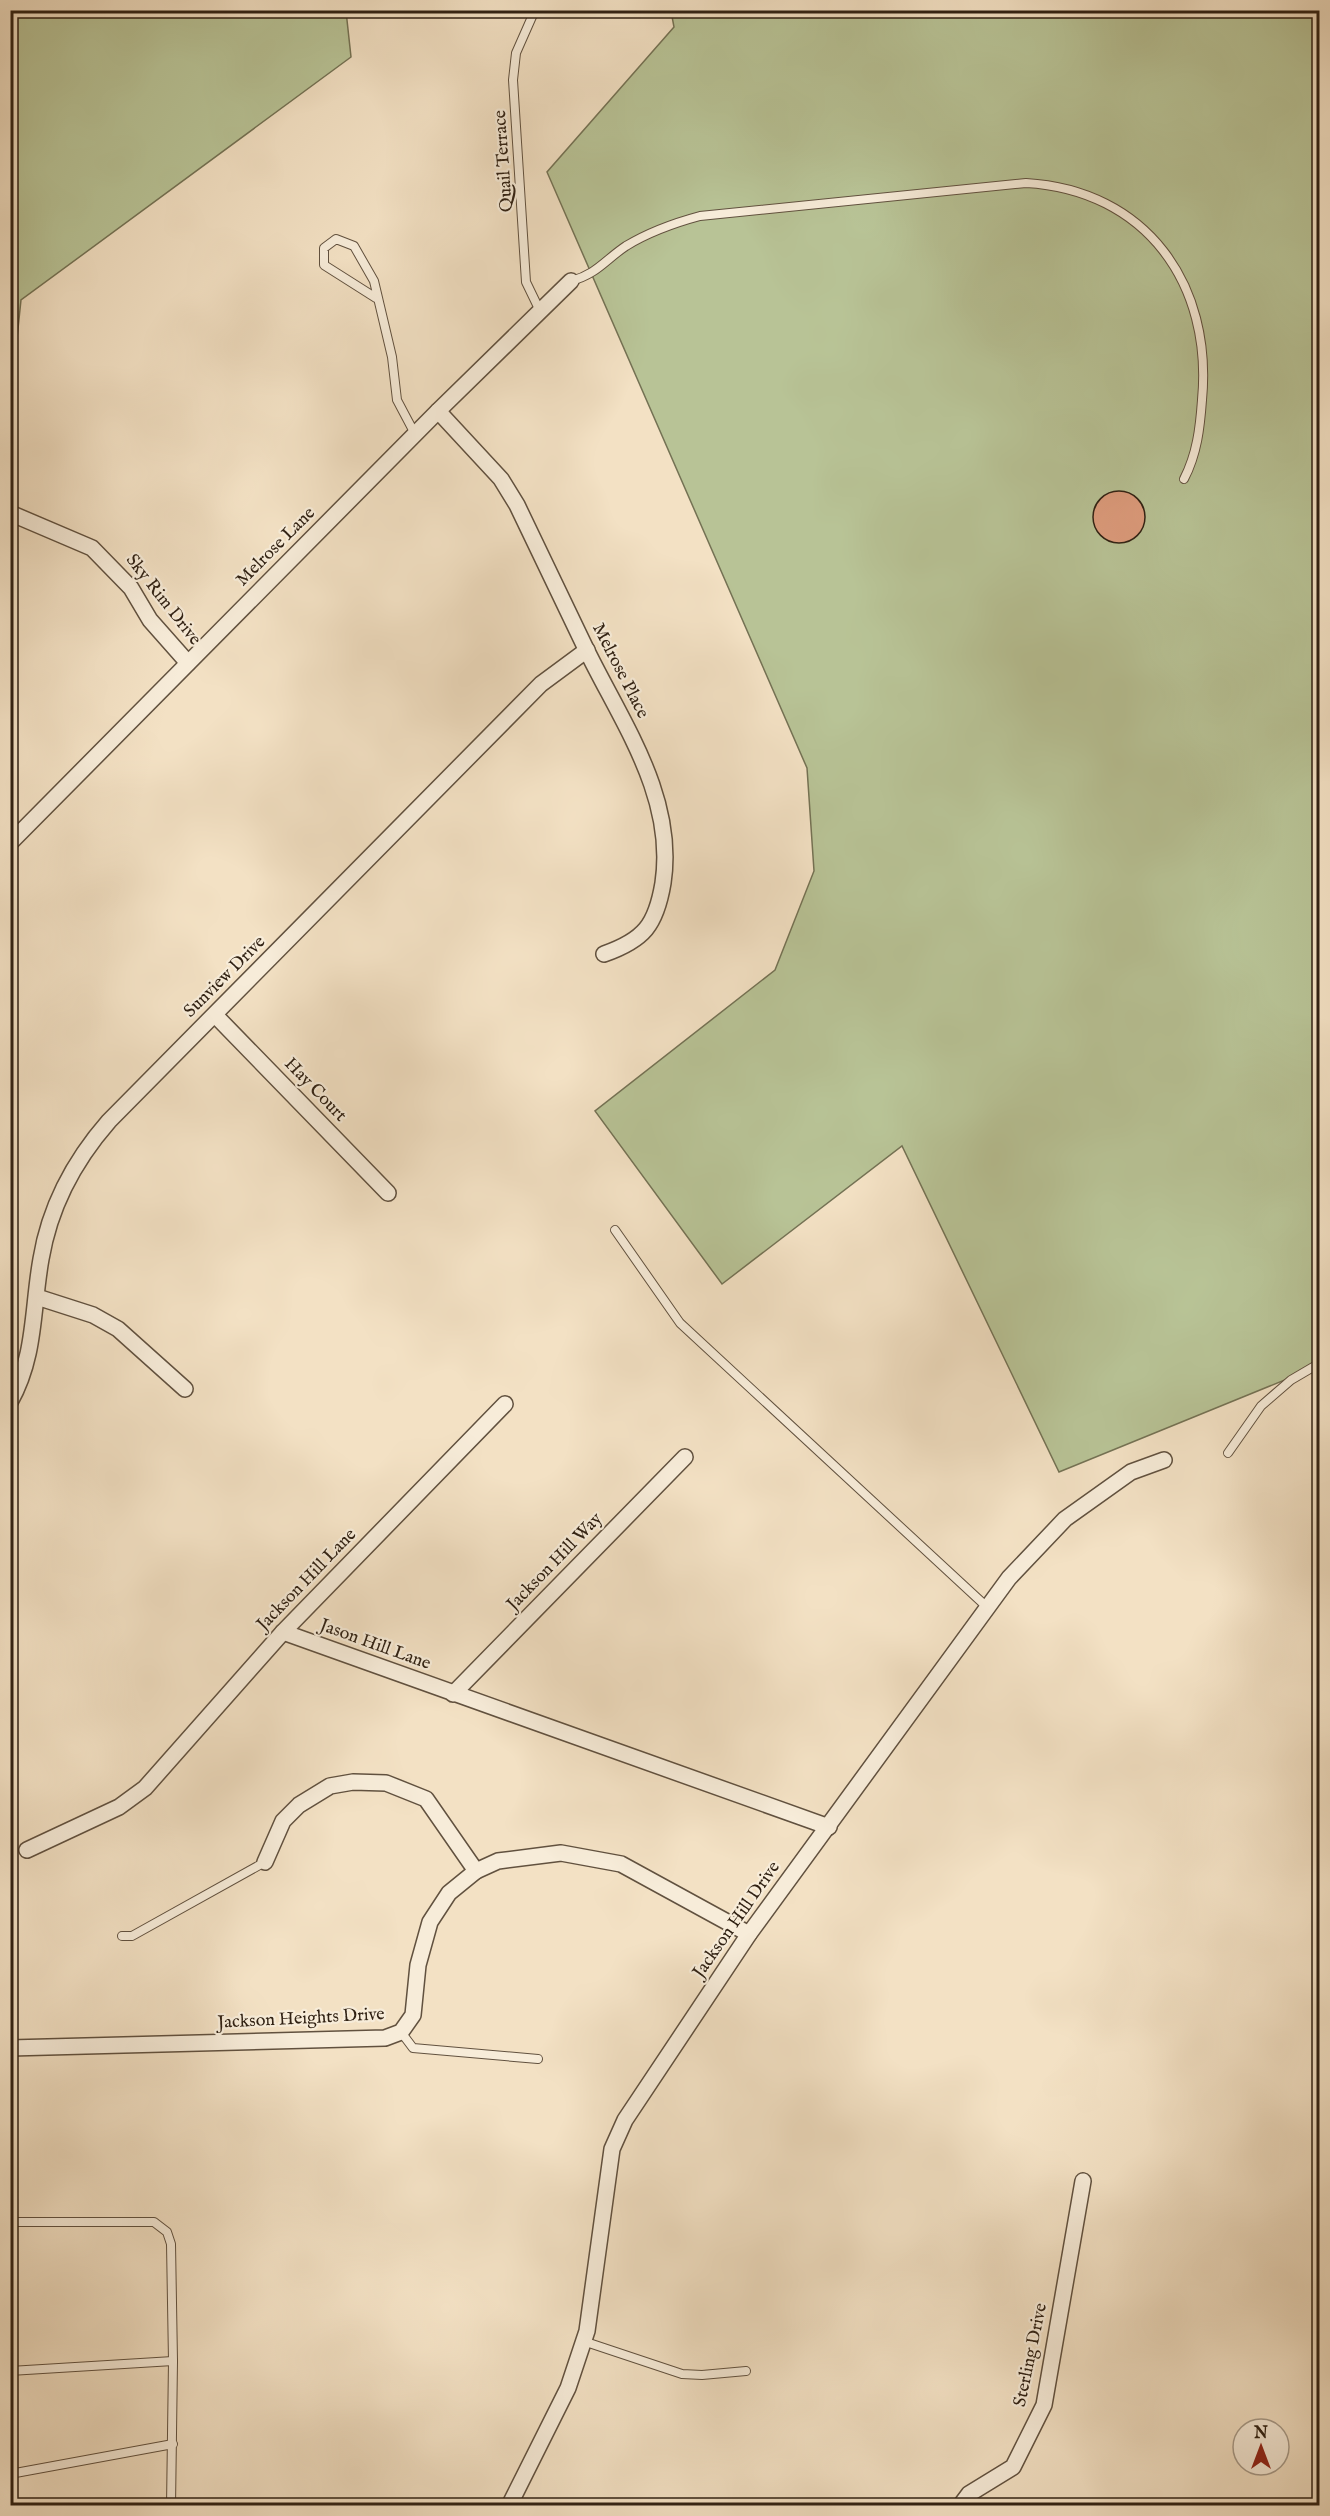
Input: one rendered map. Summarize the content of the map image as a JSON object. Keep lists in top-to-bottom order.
{
  "streets": {
    "street": [
      "Melrose Lane",
      "Sky Rim Drive",
      "Melrose Place",
      "Sunview Drive",
      "Hay Court",
      "Jackson Hill Way",
      "Jackson Hill Lane",
      "Jason Hill Lane",
      "Jackson Hill Drive",
      "Jackson Heights Drive",
      "Sterling Drive"
    ],
    "lane": ["Quail Terrace"]
  },
  "crossings": [
    ["Quail Terrace", "Melrose Lane"],
    ["Melrose Lane", "Sky Rim Drive"],
    ["Melrose Lane", "Melrose Place"],
    ["Melrose Place", "Sunview Drive"],
    ["Sunview Drive", "Hay Court"],
    ["Jackson Hill Way", "Jason Hill Lane"],
    ["Jackson Hill Lane", "Jason Hill Lane"],
    ["Jackson Hill Drive", "Jackson Heights Drive"]
  ],
  "north": "top"
}
